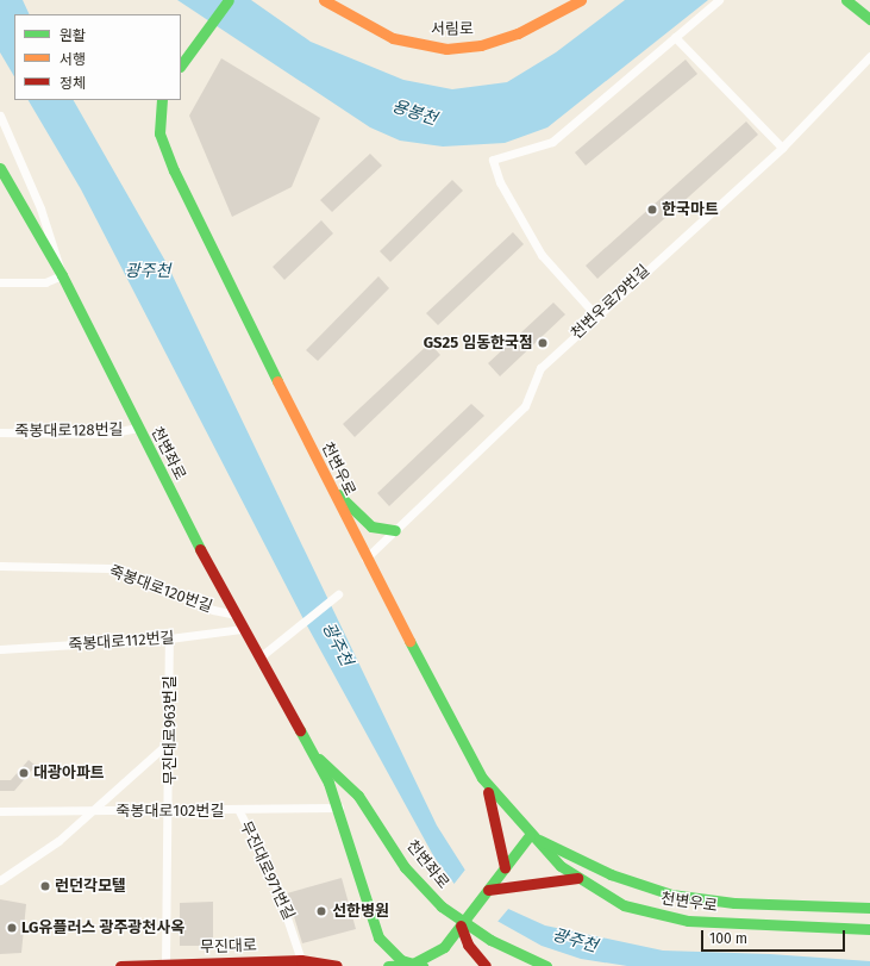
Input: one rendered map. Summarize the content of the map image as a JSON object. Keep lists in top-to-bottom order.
{
  "streets": {
    "street": [
      "서림로",
      "천변우로79번길",
      "죽봉대로128번길",
      "천변좌로",
      "천변우로",
      "죽봉대로120번길",
      "죽봉대로112번길",
      "무진대로963번길",
      "죽봉대로102번길",
      "무진대로971번길",
      "무진대로"
    ]
  },
  "crossings": [
    ["천변우로79번길", "천변우로"],
    ["죽봉대로128번길", "천변좌로"],
    ["천변좌로", "죽봉대로120번길"],
    ["천변좌로", "죽봉대로112번길"],
    ["천변좌로", "죽봉대로102번길"],
    ["죽봉대로112번길", "무진대로963번길"],
    ["무진대로963번길", "죽봉대로102번길"],
    ["무진대로963번길", "무진대로"],
    ["죽봉대로102번길", "무진대로971번길"],
    ["무진대로971번길", "무진대로"]
  ],
  "water": ["용봉천", "광주천"],
  "places": [
    "한국마트",
    "GS25 임동한국점",
    "대광아파트",
    "런던각모텔",
    "선한병원",
    "LG유플러스 광주광천사옥"
  ],
  "legend": ["원활", "서행", "정체"],
  "scale_bar": "100 m"
}
